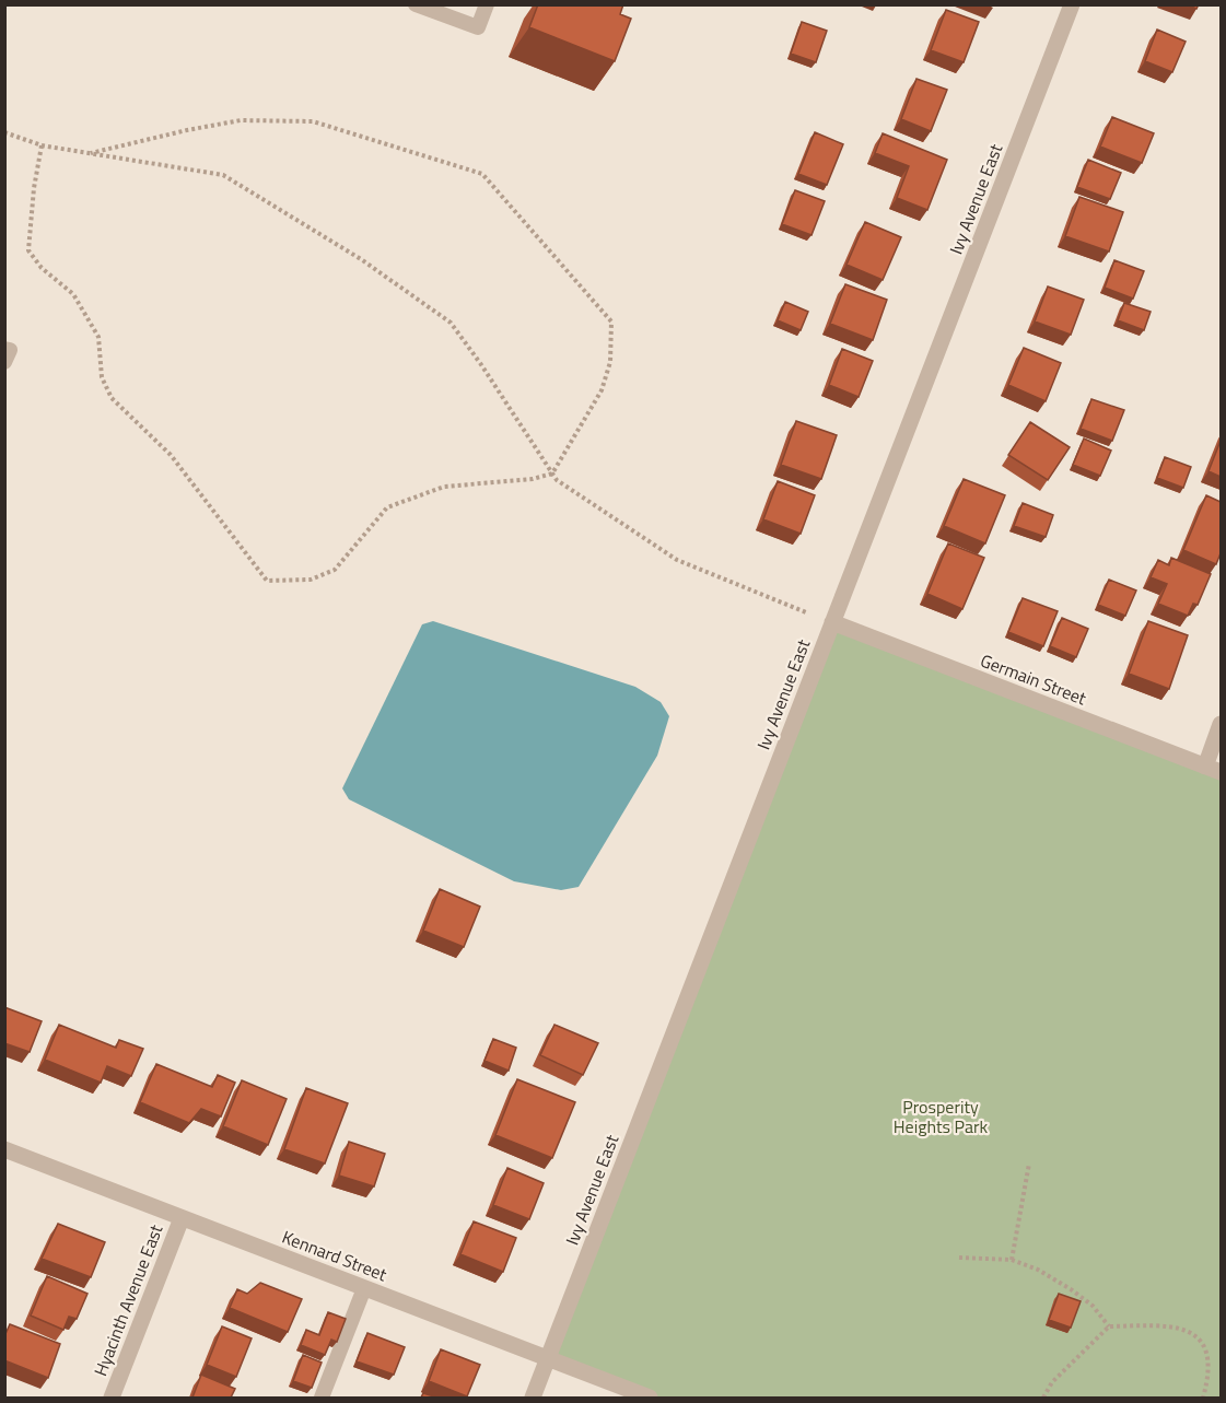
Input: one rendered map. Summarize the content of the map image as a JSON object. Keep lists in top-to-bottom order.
{
  "streets": {
    "street": [
      "Ivy Avenue East",
      "Germain Street",
      "Kennard Street",
      "Hyacinth Avenue East"
    ]
  },
  "crossings": [
    ["Ivy Avenue East", "Germain Street"],
    ["Ivy Avenue East", "Kennard Street"],
    ["Kennard Street", "Hyacinth Avenue East"]
  ],
  "parks": ["Prosperity Heights Park"]
}
